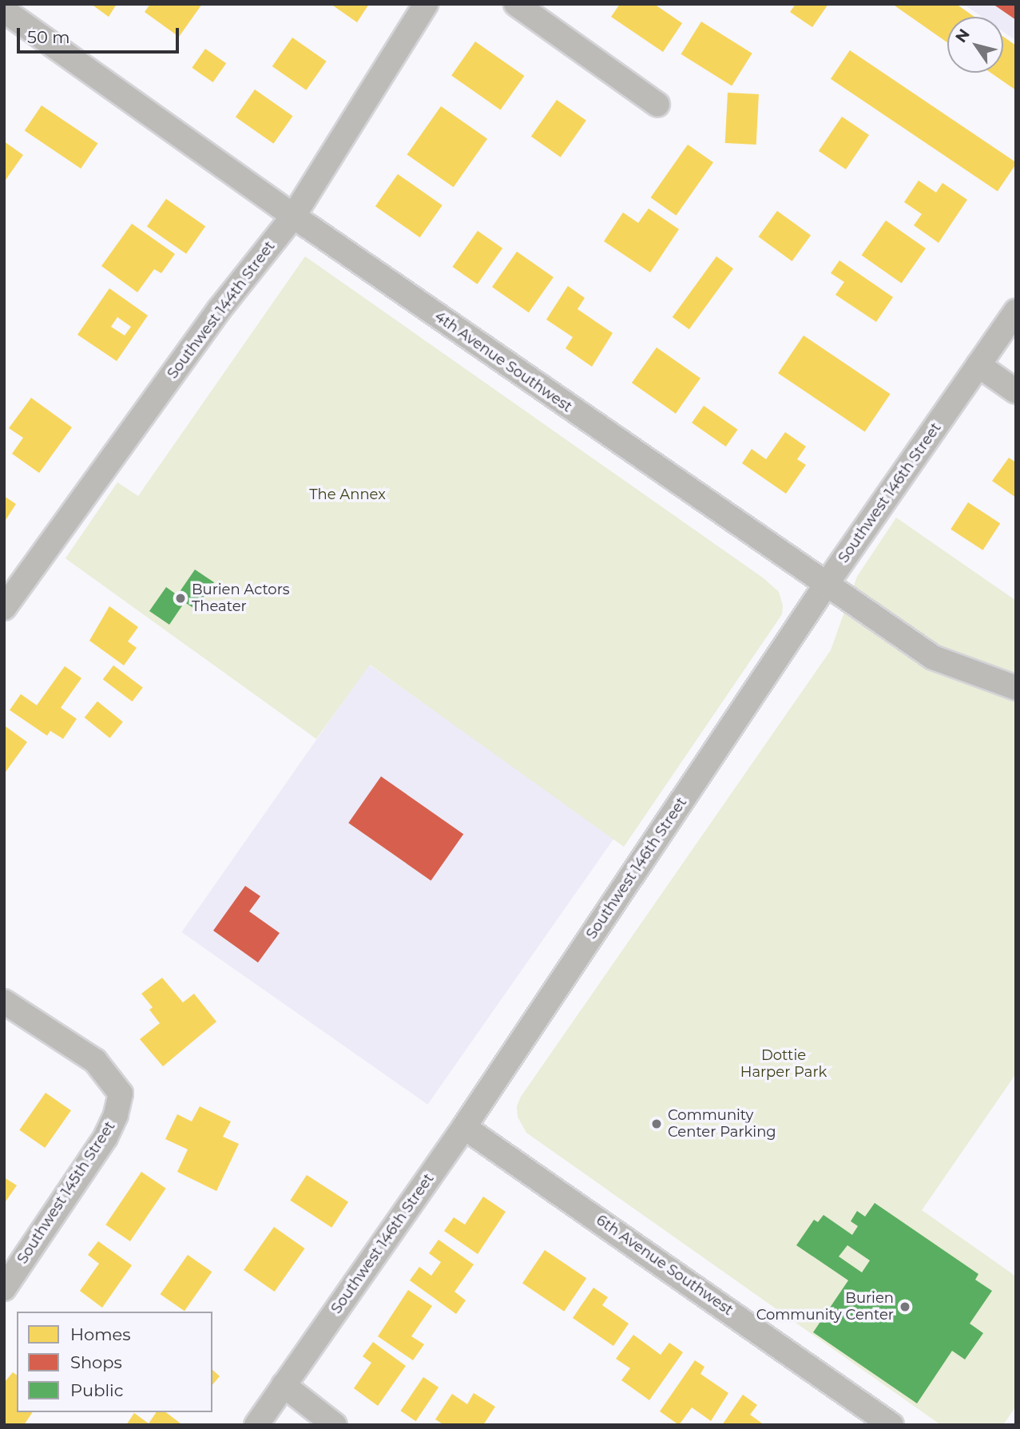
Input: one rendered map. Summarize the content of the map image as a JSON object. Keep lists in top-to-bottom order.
{
  "streets": {
    "street": [
      "Southwest 144th Street",
      "4th Avenue Southwest",
      "Southwest 146th Street",
      "Southwest 145th Street",
      "6th Avenue Southwest"
    ]
  },
  "crossings": [
    ["Southwest 144th Street", "4th Avenue Southwest"],
    ["4th Avenue Southwest", "Southwest 146th Street"],
    ["Southwest 146th Street", "6th Avenue Southwest"]
  ],
  "parks": ["The Annex", "Dottie Harper Park"],
  "places": ["Burien Actors Theater", "Community Center Parking", "Burien Community Center"],
  "legend": ["Homes", "Shops", "Public"],
  "scale_bar": "50 m",
  "north": "top left"
}
